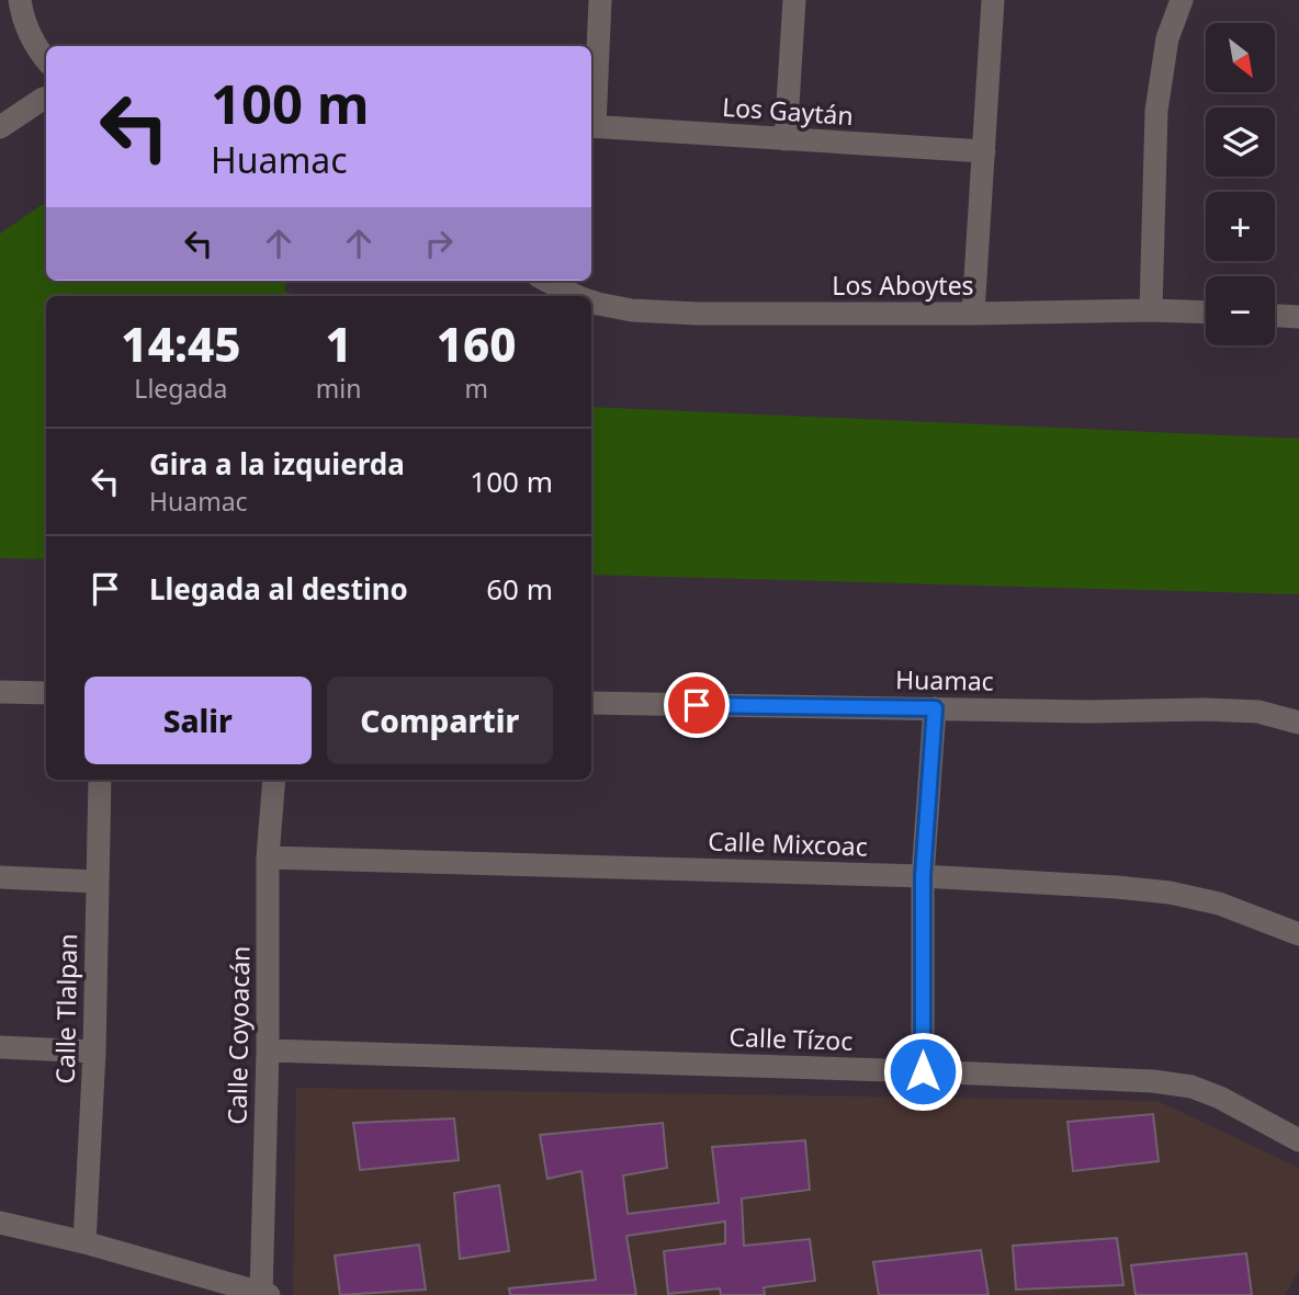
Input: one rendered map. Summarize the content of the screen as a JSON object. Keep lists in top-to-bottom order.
{
  "streets": {
    "street": [
      "Los Gaytán",
      "Los Aboytes",
      "Huamac",
      "Calle Mixcoac",
      "Calle Tlalpan",
      "Calle Coyoacán",
      "Calle Tízoc"
    ]
  },
  "crossings": [
    ["Calle Mixcoac", "Calle Coyoacán"],
    ["Calle Coyoacán", "Calle Tízoc"]
  ],
  "north": "bottom right",
  "page": {
    "map_buttons": ["+", "−"],
    "turn": ["100 m", "Huamac"],
    "eta": [
      "14:45",
      "Llegada",
      "1",
      "min",
      "160",
      "m"
    ],
    "list": [
      {
        "name": "Gira a la izquierda",
        "note": "Huamac",
        "value": "100 m"
      },
      {
        "name": "Llegada al destino",
        "value": "60 m"
      }
    ],
    "buttons": ["Salir", "Compartir"]
  }
}
